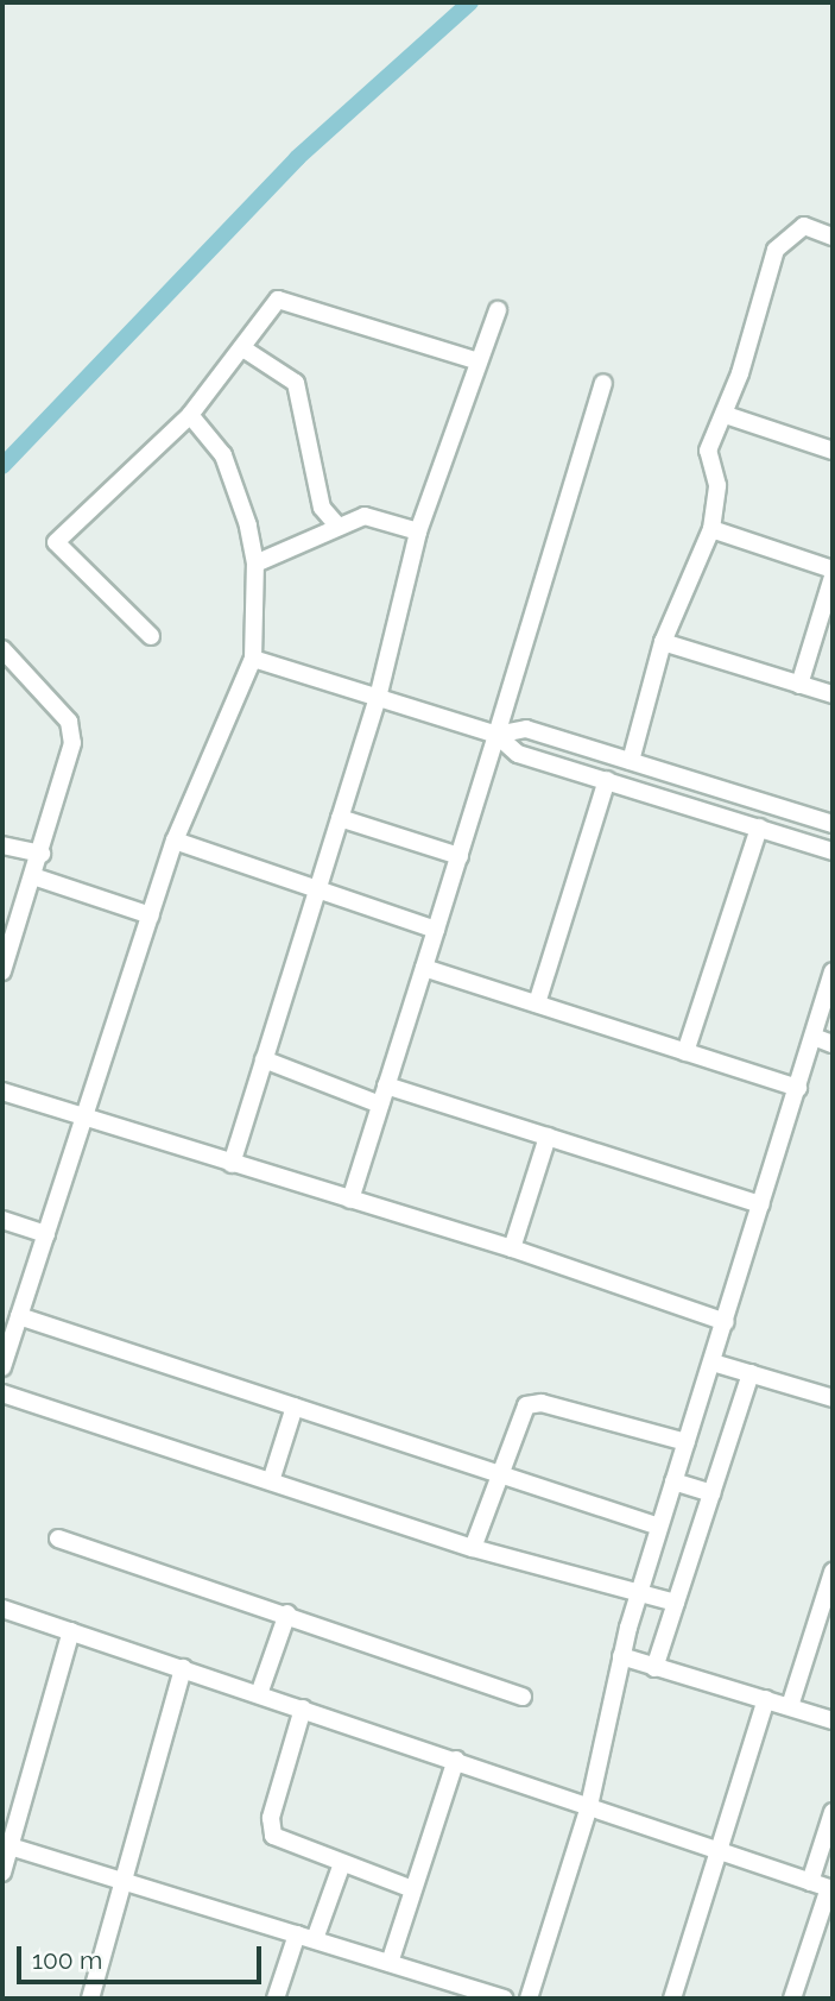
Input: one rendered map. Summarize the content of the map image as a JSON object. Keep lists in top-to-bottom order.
{
  "scale_bar": "100 m"
}
